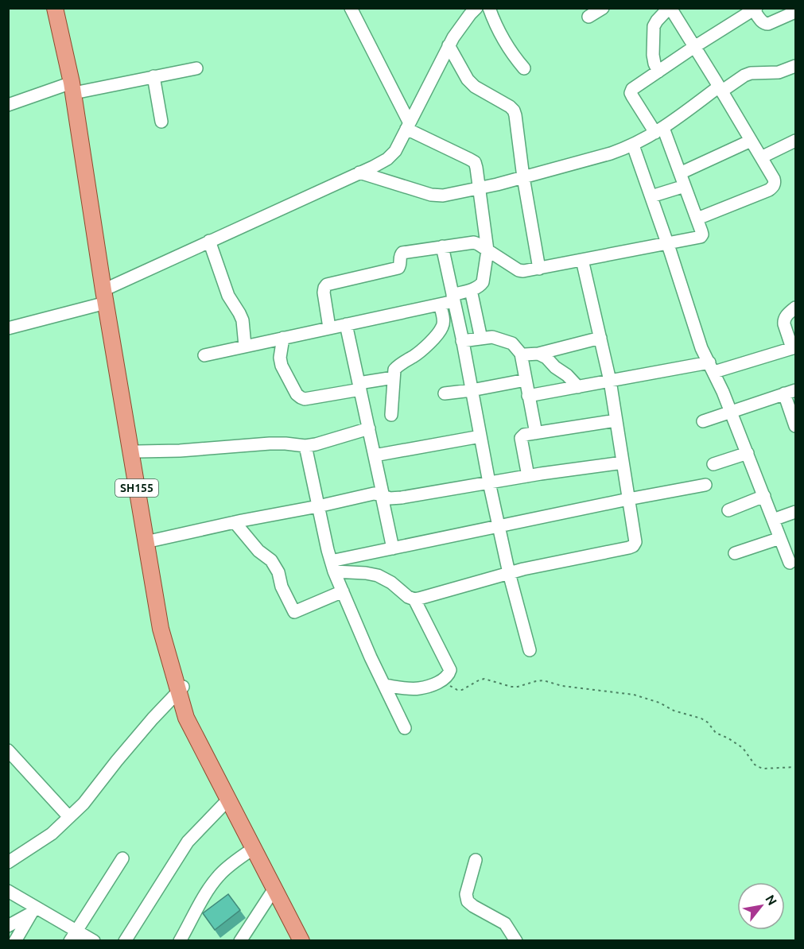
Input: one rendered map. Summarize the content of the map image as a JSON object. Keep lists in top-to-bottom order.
{
  "streets": {
    "main road": ["SH155"]
  },
  "north": "top right"
}
